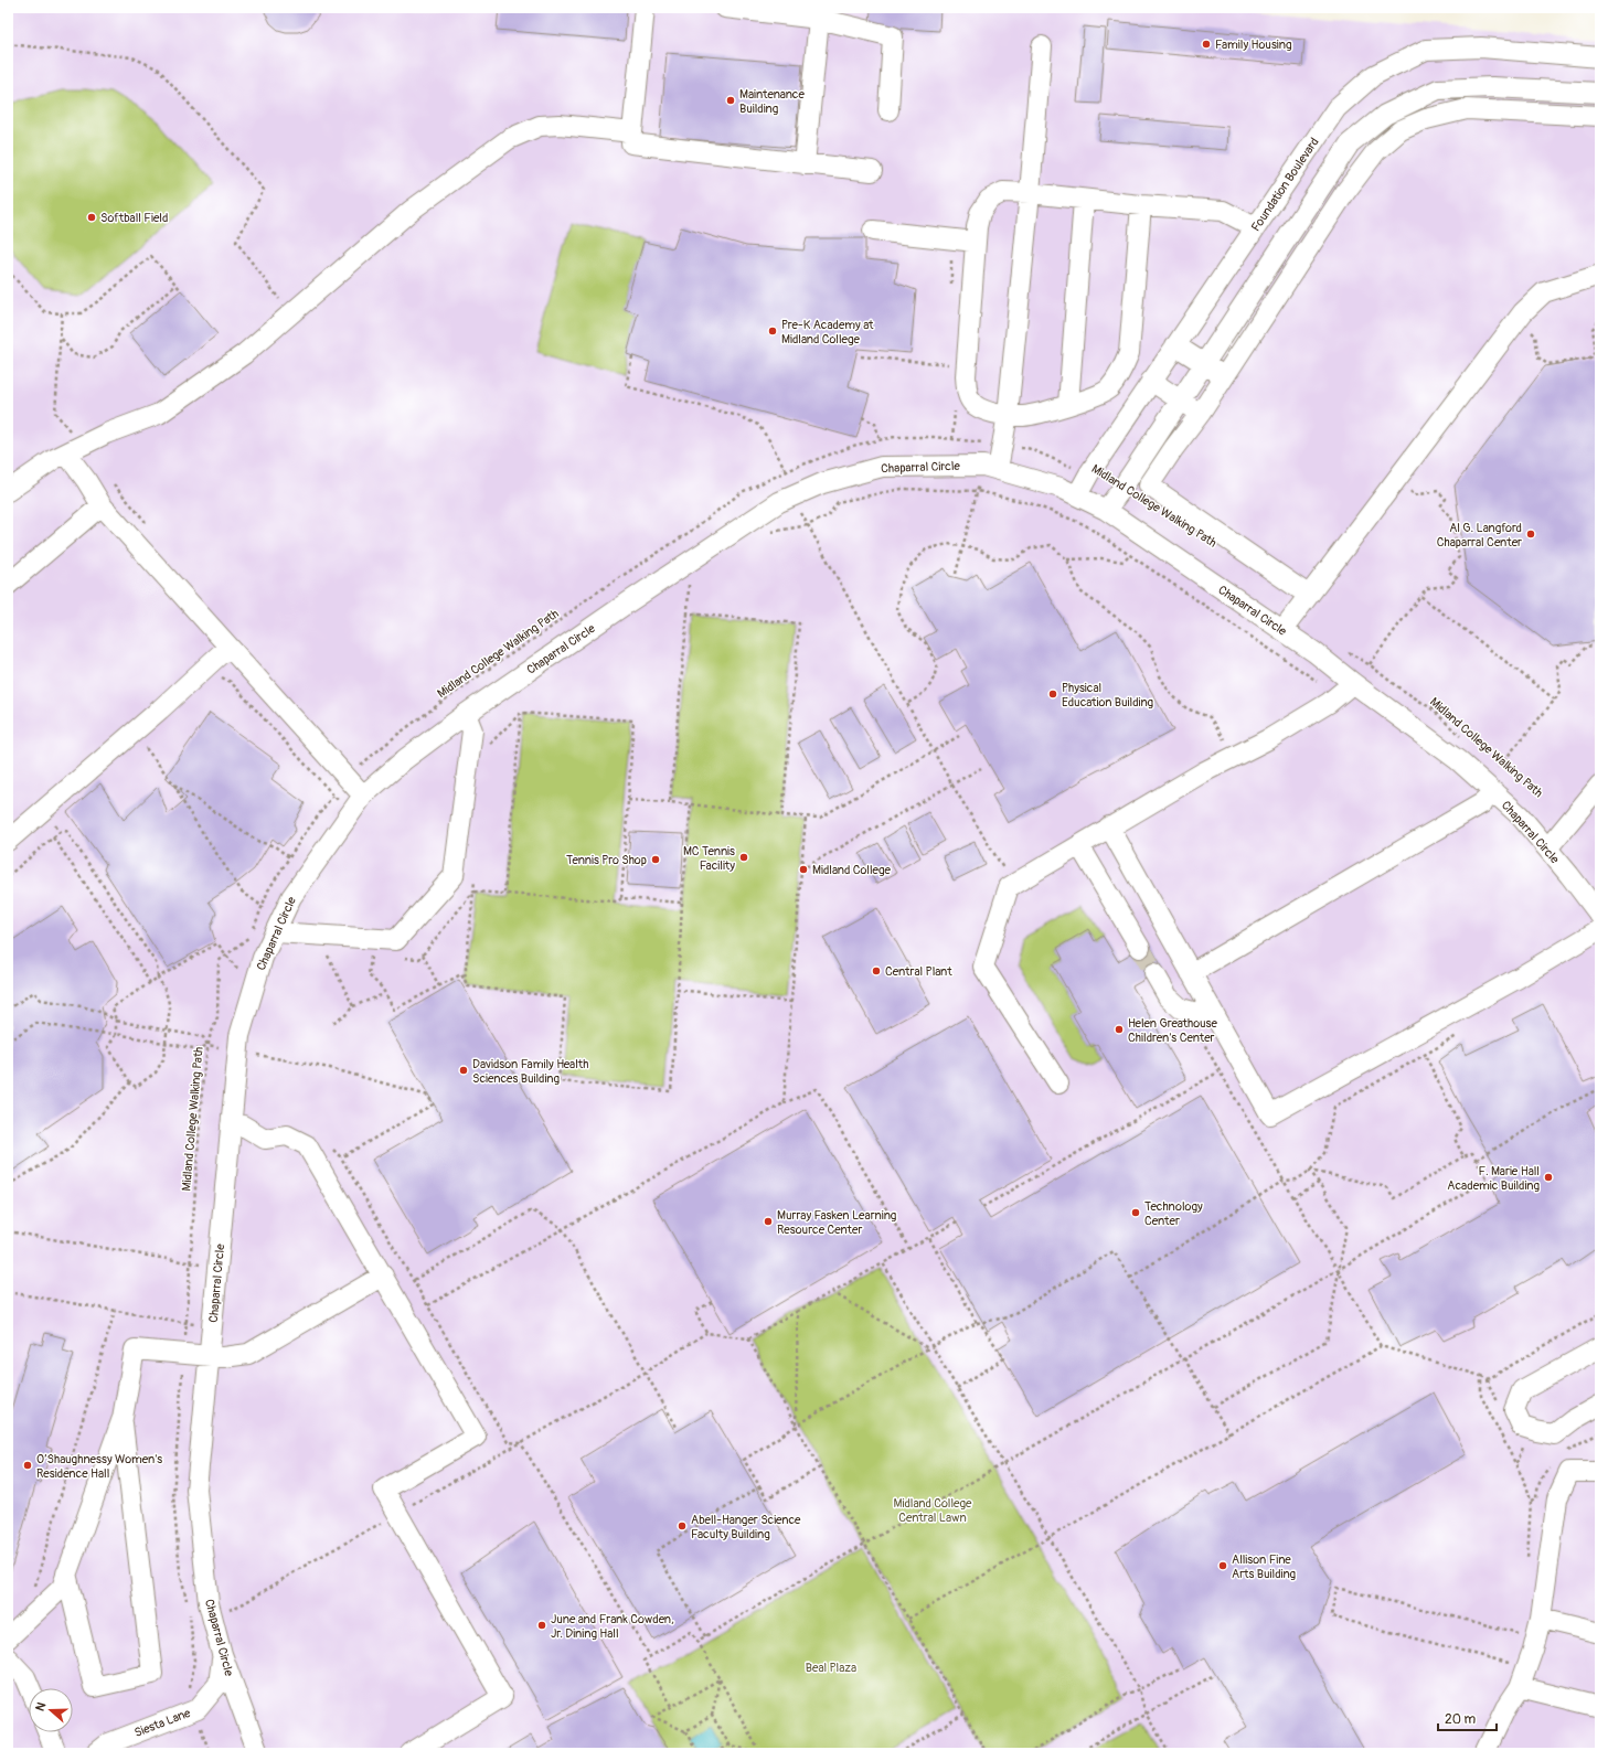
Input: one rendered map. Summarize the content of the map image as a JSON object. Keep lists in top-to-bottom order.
{
  "streets": {
    "street": ["Foundation Boulevard", "Chaparral Circle", "Siesta Lane"],
    "path": ["Midland College Walking Path"]
  },
  "crossings": [
    ["Foundation Boulevard", "Chaparral Circle"],
    ["Foundation Boulevard", "Midland College Walking Path"],
    ["Chaparral Circle", "Siesta Lane"]
  ],
  "parks": ["Midland College Central Lawn", "Beal Plaza"],
  "places": [
    "Family Housing",
    "Maintenance Building",
    "Softball Field",
    "Pre-K Academy at Midland College",
    "Al G. Langford Chaparral Center",
    "Physical Education Building",
    "MC Tennis Facility",
    "Tennis Pro Shop",
    "Midland College",
    "Central Plant",
    "Helen Greathouse Children's Center",
    "Davidson Family Health Sciences Building",
    "F. Marie Hall Academic Building",
    "Technology Center",
    "Murray Fasken Learning Resource Center",
    "O’Shaughnessy Women's Residence Hall",
    "Abell-Hanger Science Faculty Building",
    "Allison Fine Arts Building",
    "June and Frank Cowden, Jr. Dining Hall"
  ],
  "scale_bar": "20 m",
  "north": "left"
}
